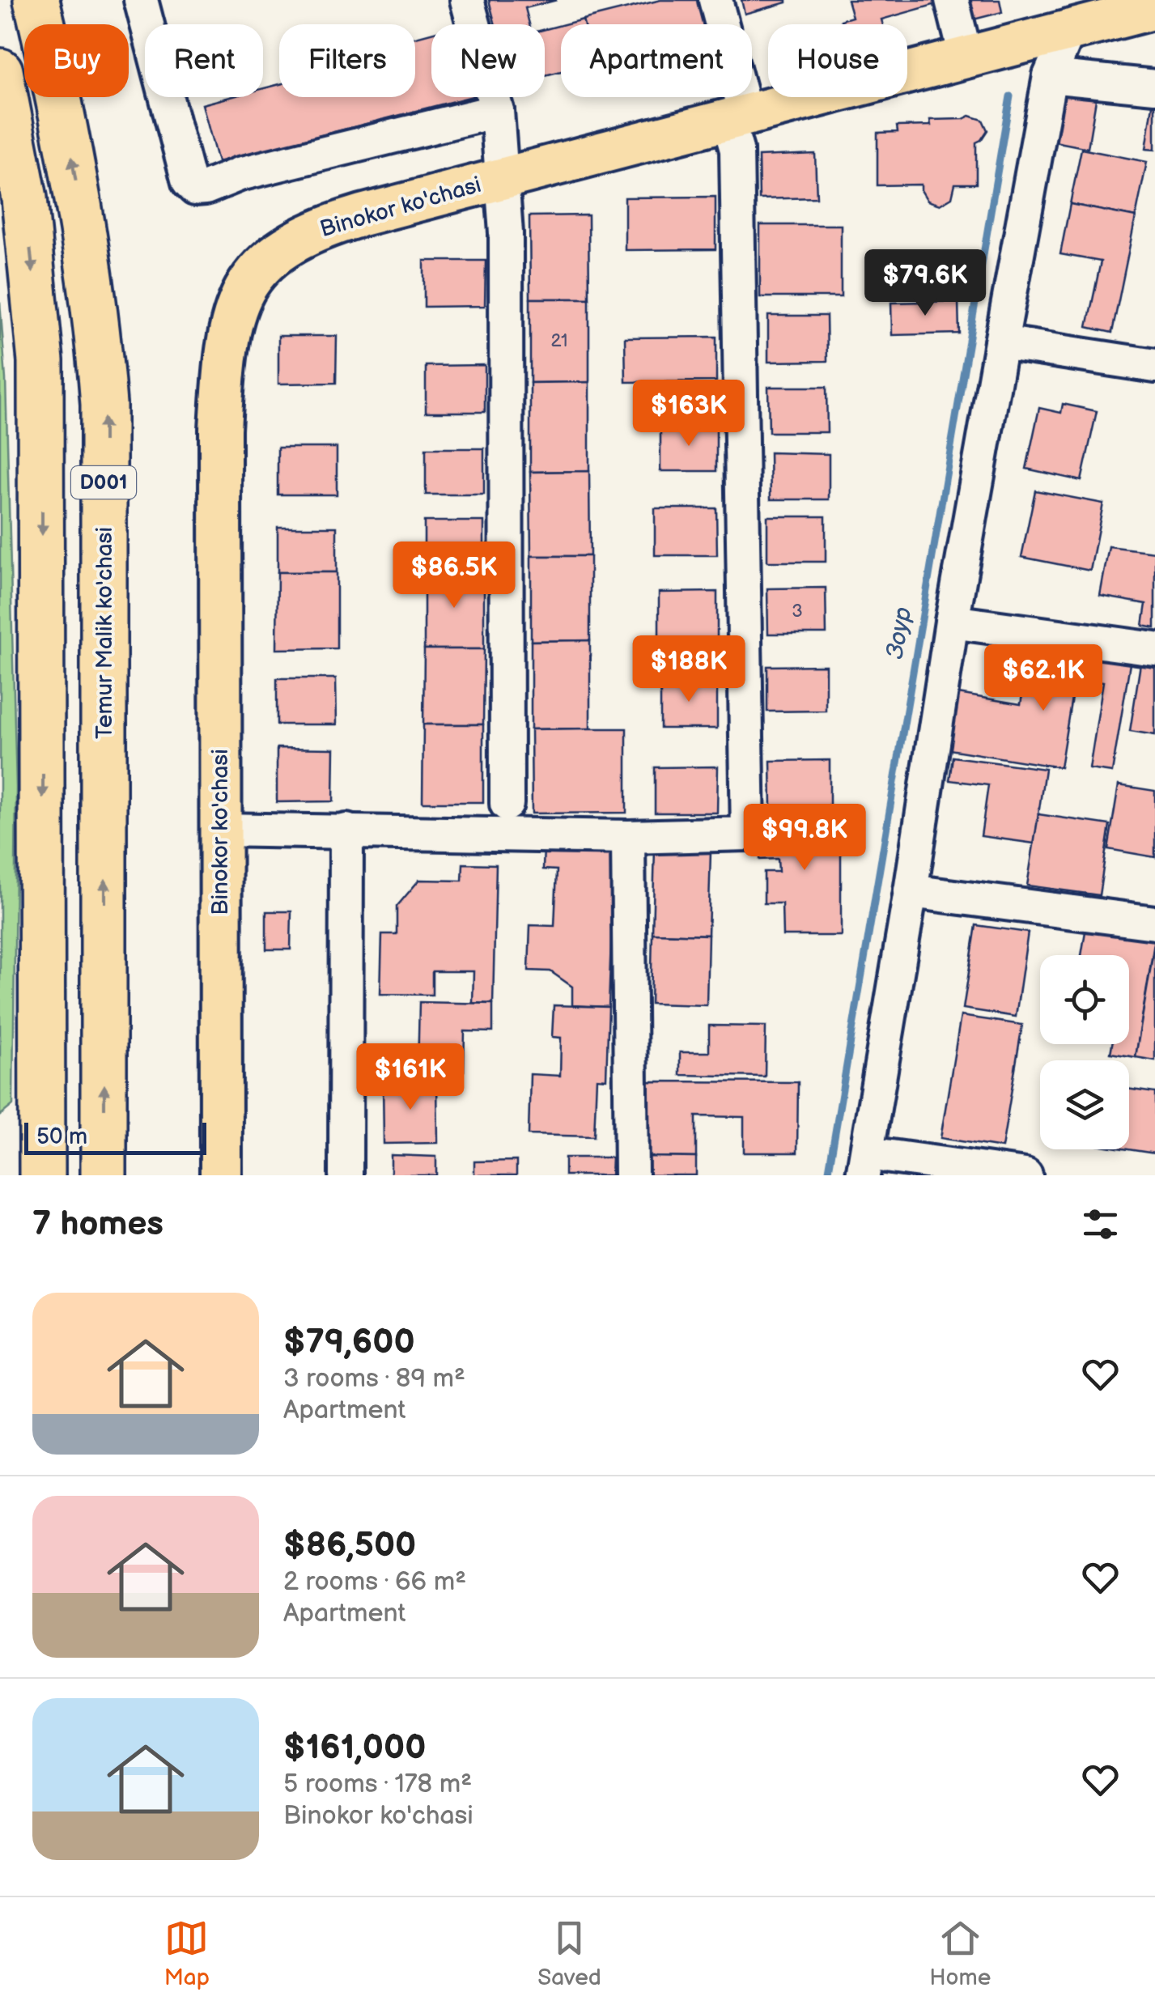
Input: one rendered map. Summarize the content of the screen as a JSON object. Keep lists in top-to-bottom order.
{
  "streets": {
    "highway": ["D001", "Temur Malik ko'chasi"],
    "main road": ["Binokor ko'chasi"]
  },
  "water": ["Зоур"],
  "house_numbers": ["21", "3"],
  "scale_bar": "50 m",
  "page": {
    "chip": [
      "Buy",
      "Rent",
      "Filters",
      "New",
      "Apartment",
      "House"
    ],
    "price": [
      "$79.6K",
      "$163K",
      "$86.5K",
      "$188K",
      "$62.1K",
      "$99.8K",
      "$161K"
    ],
    "scale": "50 m",
    "heading": "7 homes",
    "list": [
      {
        "name": "$79,600",
        "note": "3 rooms · 89 m² · Apartment"
      },
      {
        "name": "$86,500",
        "note": "2 rooms · 66 m² · Apartment"
      },
      {
        "name": "$161,000",
        "note": "5 rooms · 178 m² · Binokor ko'chasi"
      }
    ],
    "tabs": ["Map", "Saved", "Home"]
  }
}
